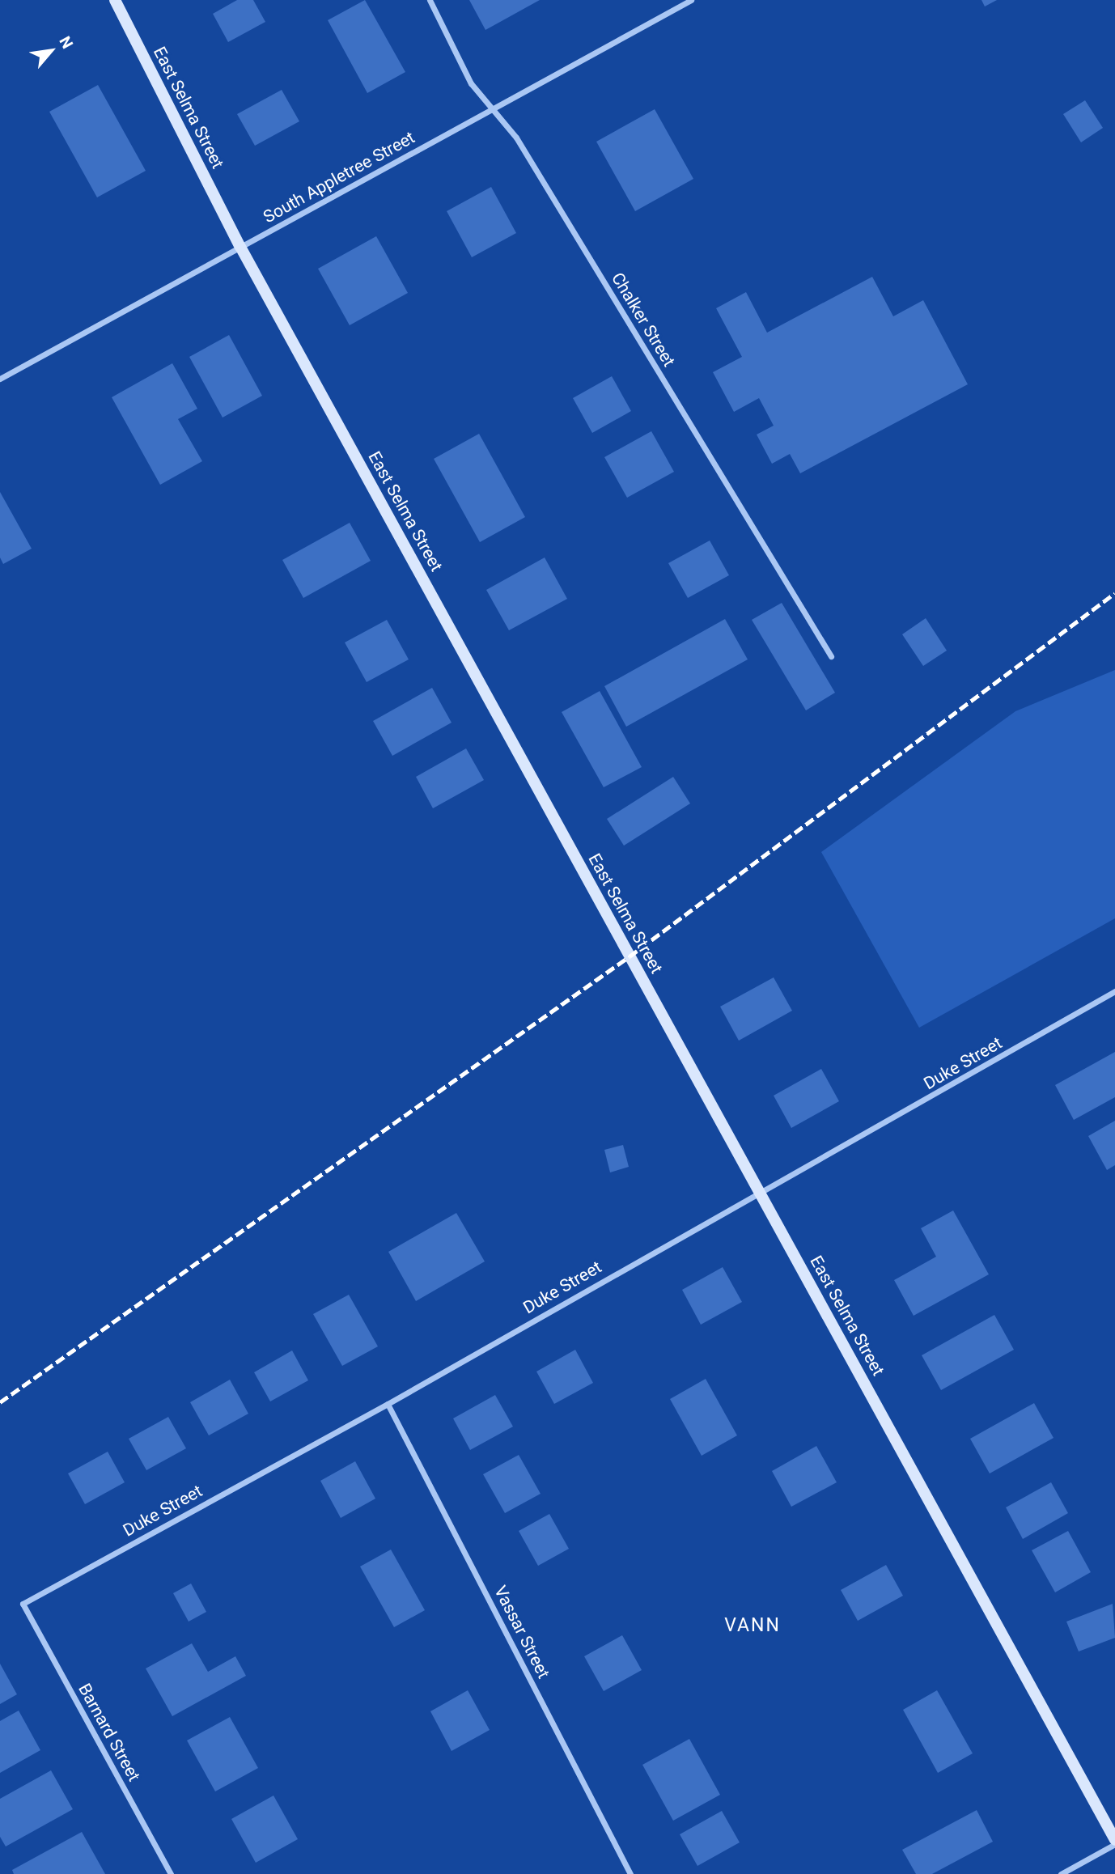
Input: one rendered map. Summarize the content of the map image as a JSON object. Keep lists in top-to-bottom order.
{
  "streets": {
    "street": [
      "East Selma Street",
      "South Appletree Street",
      "Chalker Street",
      "Duke Street",
      "Vassar Street",
      "Barnard Street"
    ]
  },
  "crossings": [
    ["East Selma Street", "South Appletree Street"],
    ["East Selma Street", "Duke Street"],
    ["South Appletree Street", "Chalker Street"],
    ["Duke Street", "Vassar Street"],
    ["Duke Street", "Barnard Street"]
  ],
  "districts": ["VANN"],
  "north": "top right"
}
